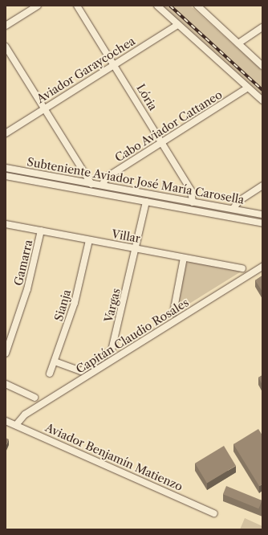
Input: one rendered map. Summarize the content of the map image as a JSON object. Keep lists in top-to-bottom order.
{
  "streets": {
    "street": [
      "Aviador Garaycochea",
      "Lória",
      "Cabo Aviador Cattaneo",
      "Subteniente Aviador José María Carosella",
      "Villar",
      "Gamarra",
      "Sianja",
      "Vargas",
      "Capitán Claudio Rosales",
      "Aviador Benjamín Matienzo"
    ]
  },
  "crossings": [
    ["Aviador Garaycochea", "Lória"],
    ["Lória", "Cabo Aviador Cattaneo"],
    ["Lória", "Subteniente Aviador José María Carosella"],
    ["Cabo Aviador Cattaneo", "Subteniente Aviador José María Carosella"],
    ["Villar", "Gamarra"],
    ["Villar", "Sianja"],
    ["Villar", "Vargas"],
    ["Sianja", "Vargas"],
    ["Capitán Claudio Rosales", "Aviador Benjamín Matienzo"]
  ]
}
